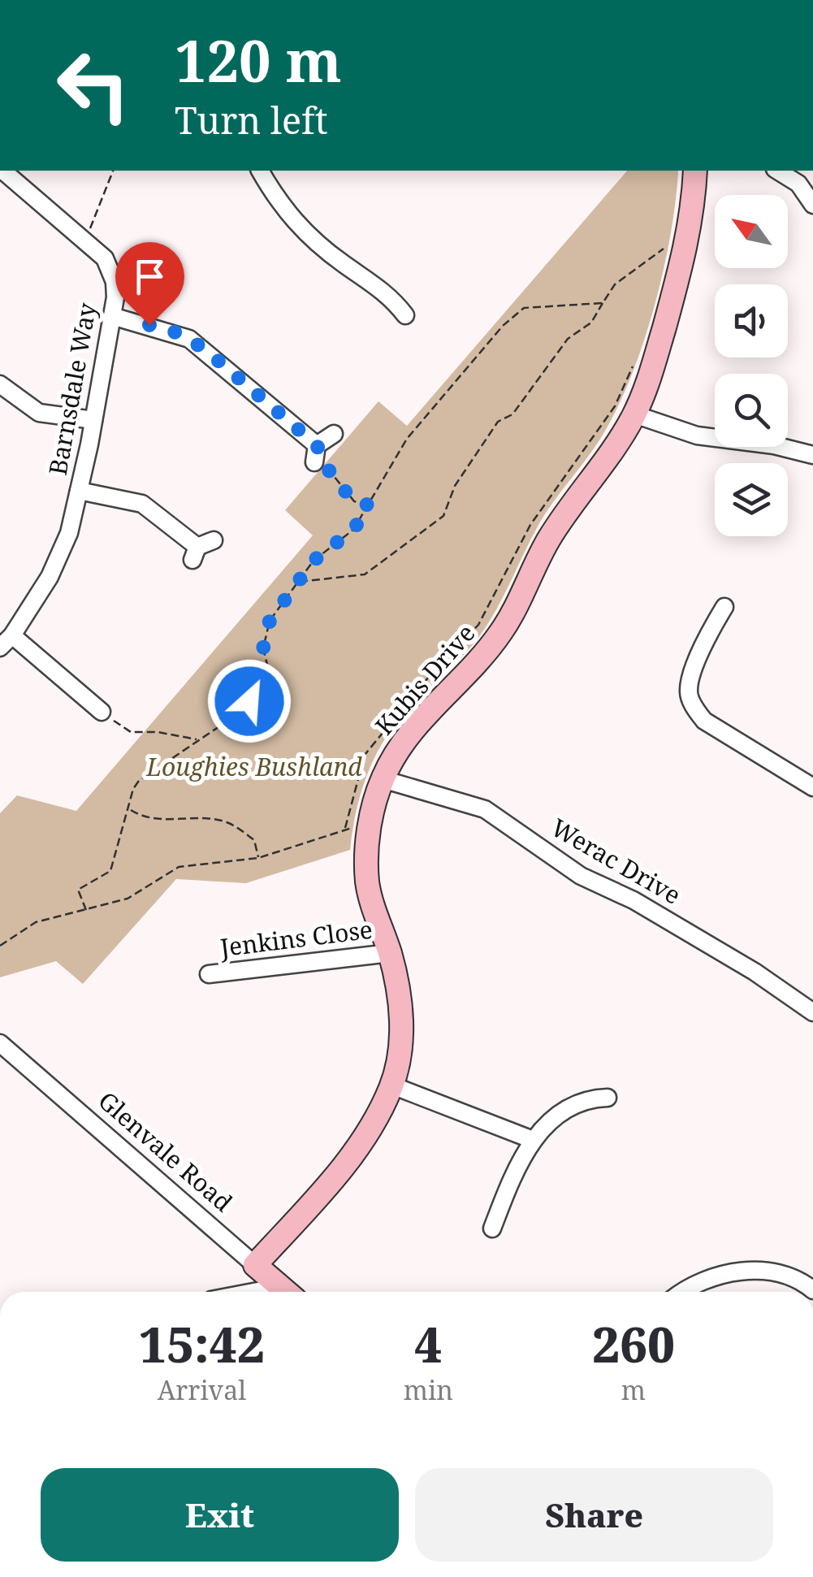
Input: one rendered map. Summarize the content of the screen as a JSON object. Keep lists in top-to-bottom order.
{
  "streets": {
    "street": [
      "Barnsdale Way",
      "Kubis Drive",
      "Werac Drive",
      "Jenkins Close",
      "Glenvale Road"
    ]
  },
  "crossings": [
    ["Kubis Drive", "Werac Drive"],
    ["Kubis Drive", "Jenkins Close"],
    ["Kubis Drive", "Glenvale Road"]
  ],
  "parks": ["Loughies Bushland"],
  "north": "top left",
  "page": {
    "turn": ["120 m", "Turn left"],
    "eta": [
      "15:42",
      "Arrival",
      "4",
      "min",
      "260",
      "m"
    ],
    "buttons": ["Exit", "Share"]
  }
}
